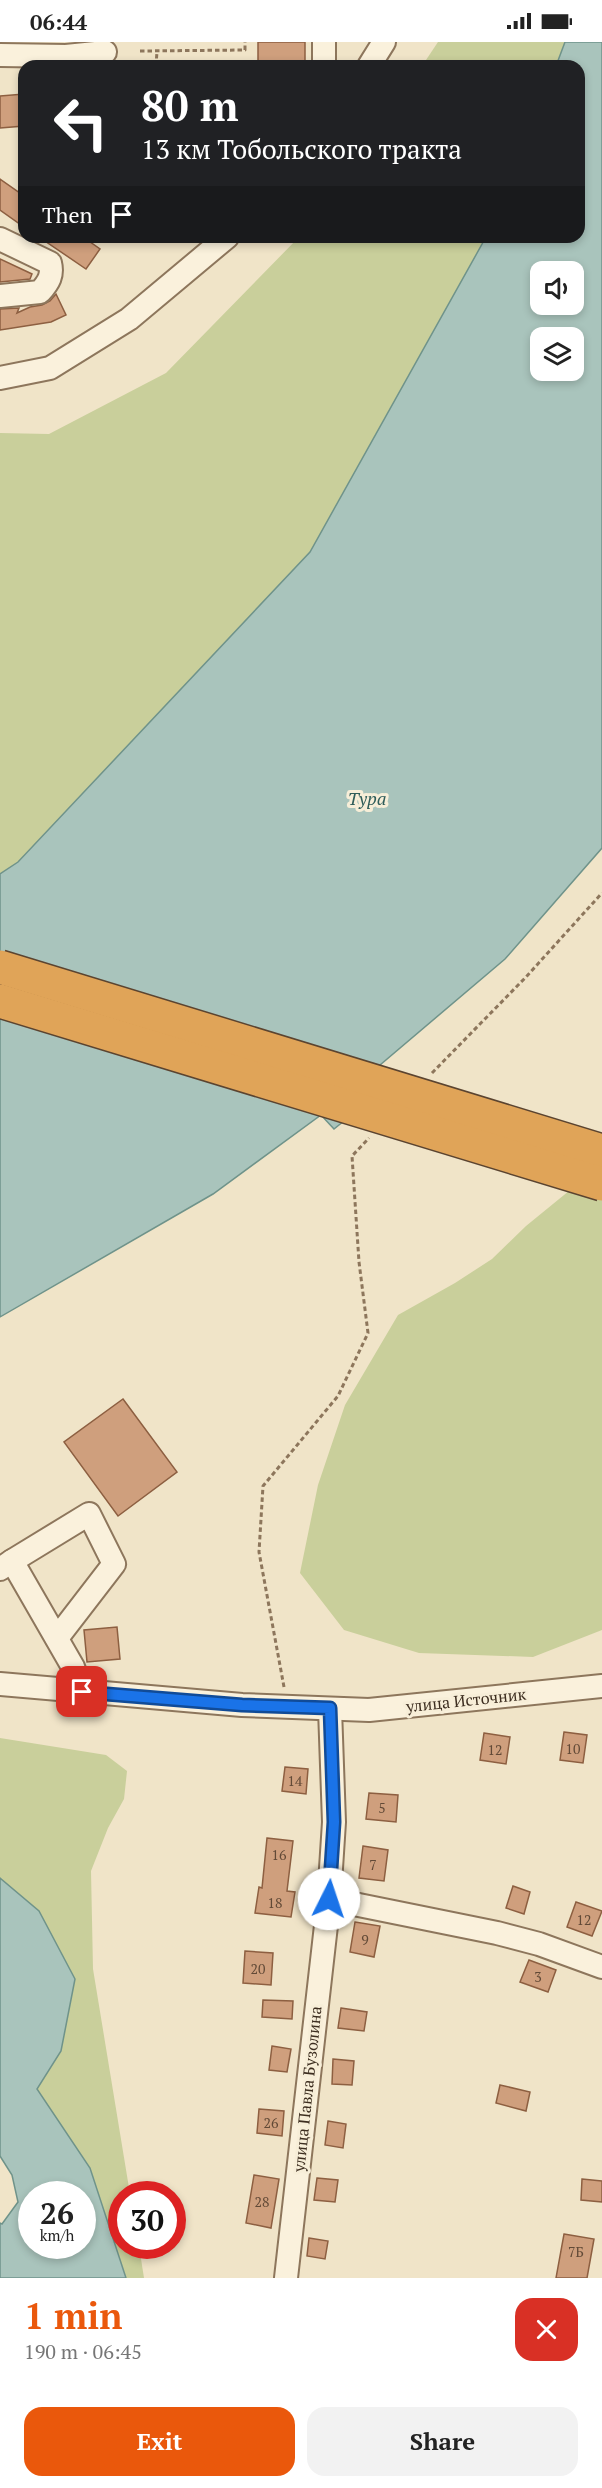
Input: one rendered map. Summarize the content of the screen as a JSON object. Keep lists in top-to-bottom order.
{
  "streets": {
    "street": ["улица Источник", "улица Павла Бузолина"]
  },
  "crossings": [
    ["улица Источник", "улица Павла Бузолина"]
  ],
  "water": ["Тура"],
  "house_numbers": [
    "10",
    "12",
    "14",
    "5",
    "16",
    "7",
    "18",
    "12",
    "9",
    "20",
    "3",
    "26",
    "28",
    "7Б"
  ],
  "page": {
    "status": "06:44",
    "turn": ["80 m", "13 км Тобольского тракта"],
    "then": "Then",
    "speed": "26 km/h",
    "limit": "30",
    "heading": ["1 min", "190 m · 06:45"],
    "buttons": ["Exit", "Share"]
  }
}
